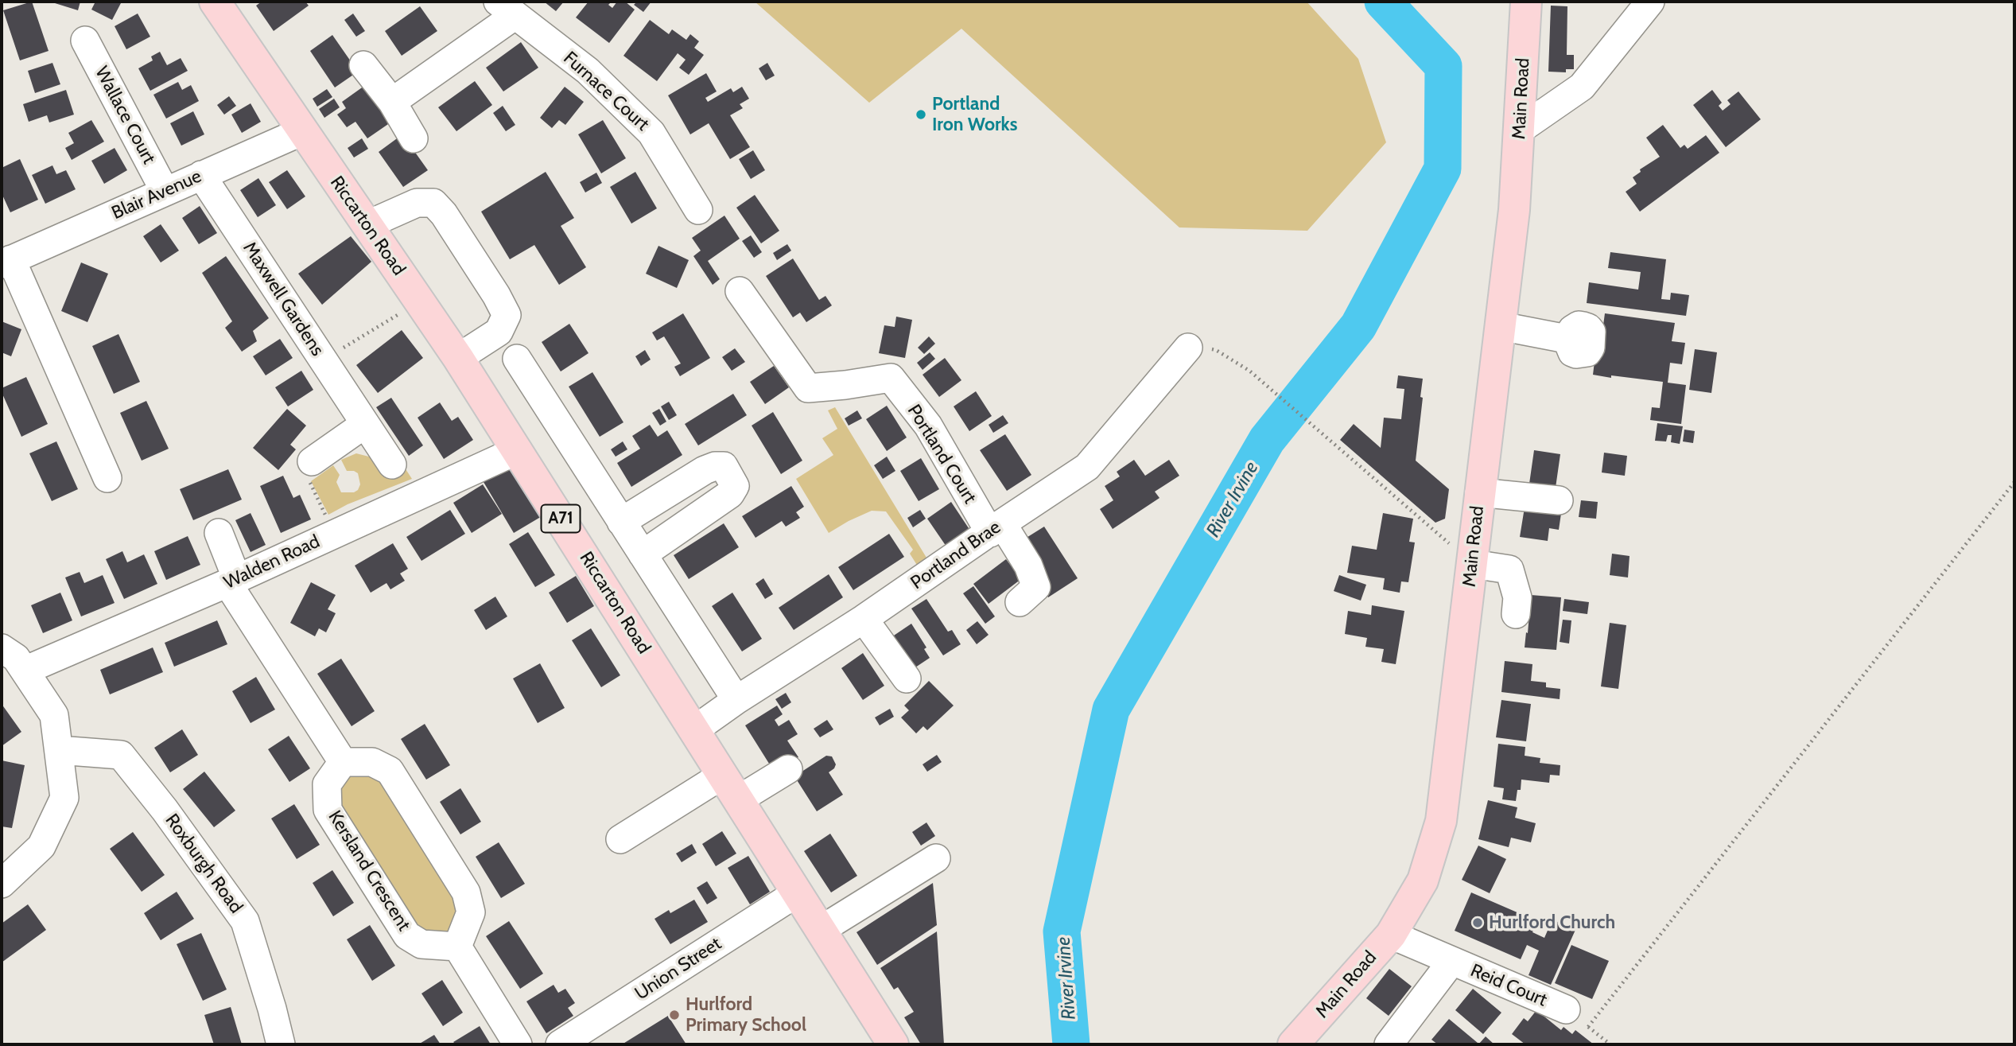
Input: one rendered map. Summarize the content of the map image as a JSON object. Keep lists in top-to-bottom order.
{
  "streets": {
    "main road": ["Main Road", "Riccarton Road", "A71"],
    "street": [
      "Furnace Court",
      "Wallace Court",
      "Blair Avenue",
      "Maxwell Gardens",
      "Portland Court",
      "Portland Brae",
      "Walden Road",
      "Roxburgh Road",
      "Kersland Crescent",
      "Union Street",
      "Reid Court"
    ]
  },
  "crossings": [
    ["Main Road", "Reid Court"],
    ["Wallace Court", "Blair Avenue"],
    ["Blair Avenue", "Riccarton Road"],
    ["Blair Avenue", "Maxwell Gardens"],
    ["Riccarton Road", "Portland Brae"],
    ["Riccarton Road", "Walden Road"],
    ["Riccarton Road", "Union Street"],
    ["Portland Court", "Portland Brae"]
  ],
  "water": ["River Irvine"],
  "places": ["Portland Iron Works", "Hurlford Church", "Hurlford Primary School"]
}
